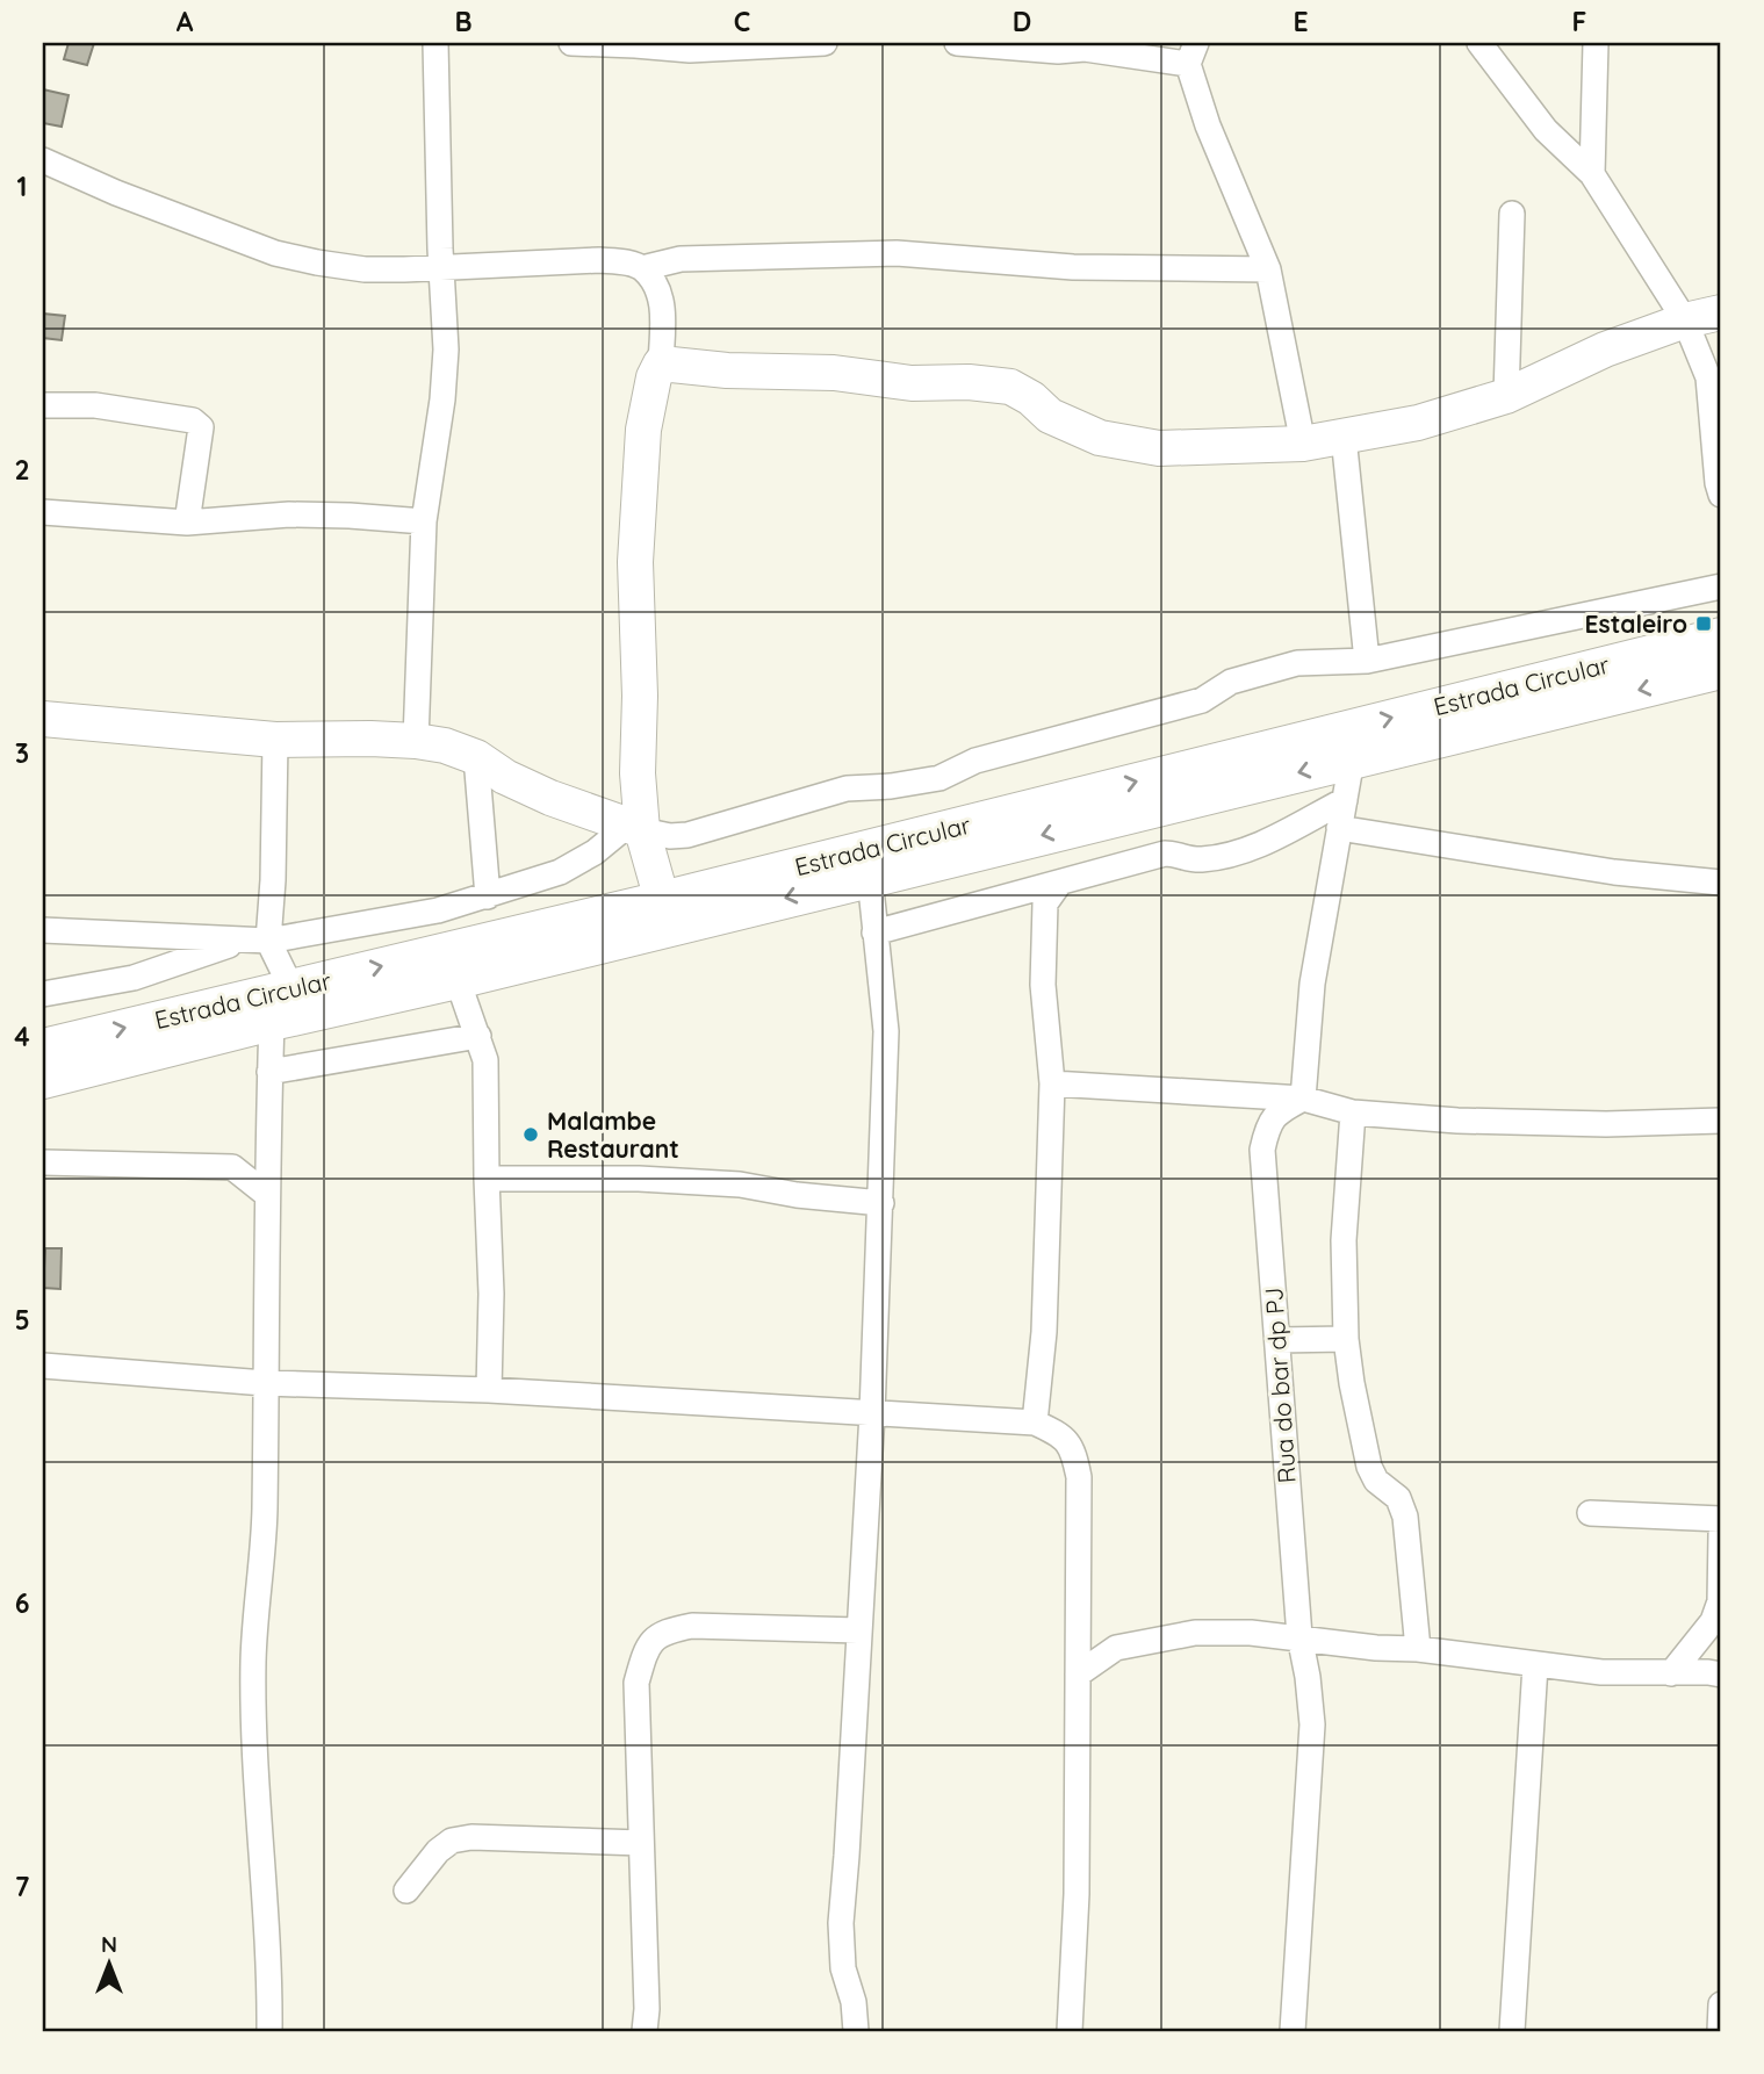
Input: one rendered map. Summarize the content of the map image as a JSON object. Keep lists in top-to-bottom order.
{
  "streets": {
    "main road": ["Estrada Circular"],
    "street": ["Rua do bar dp PJ"]
  },
  "places": {
    "transit": ["Estaleiro"],
    "other": ["Malambe Restaurant"]
  },
  "north": "top",
  "grid": {
    "columns": [
      "A",
      "B",
      "C",
      "D",
      "E",
      "F"
    ],
    "rows": [
      "1",
      "2",
      "3",
      "4",
      "5",
      "6",
      "7"
    ]
  }
}
